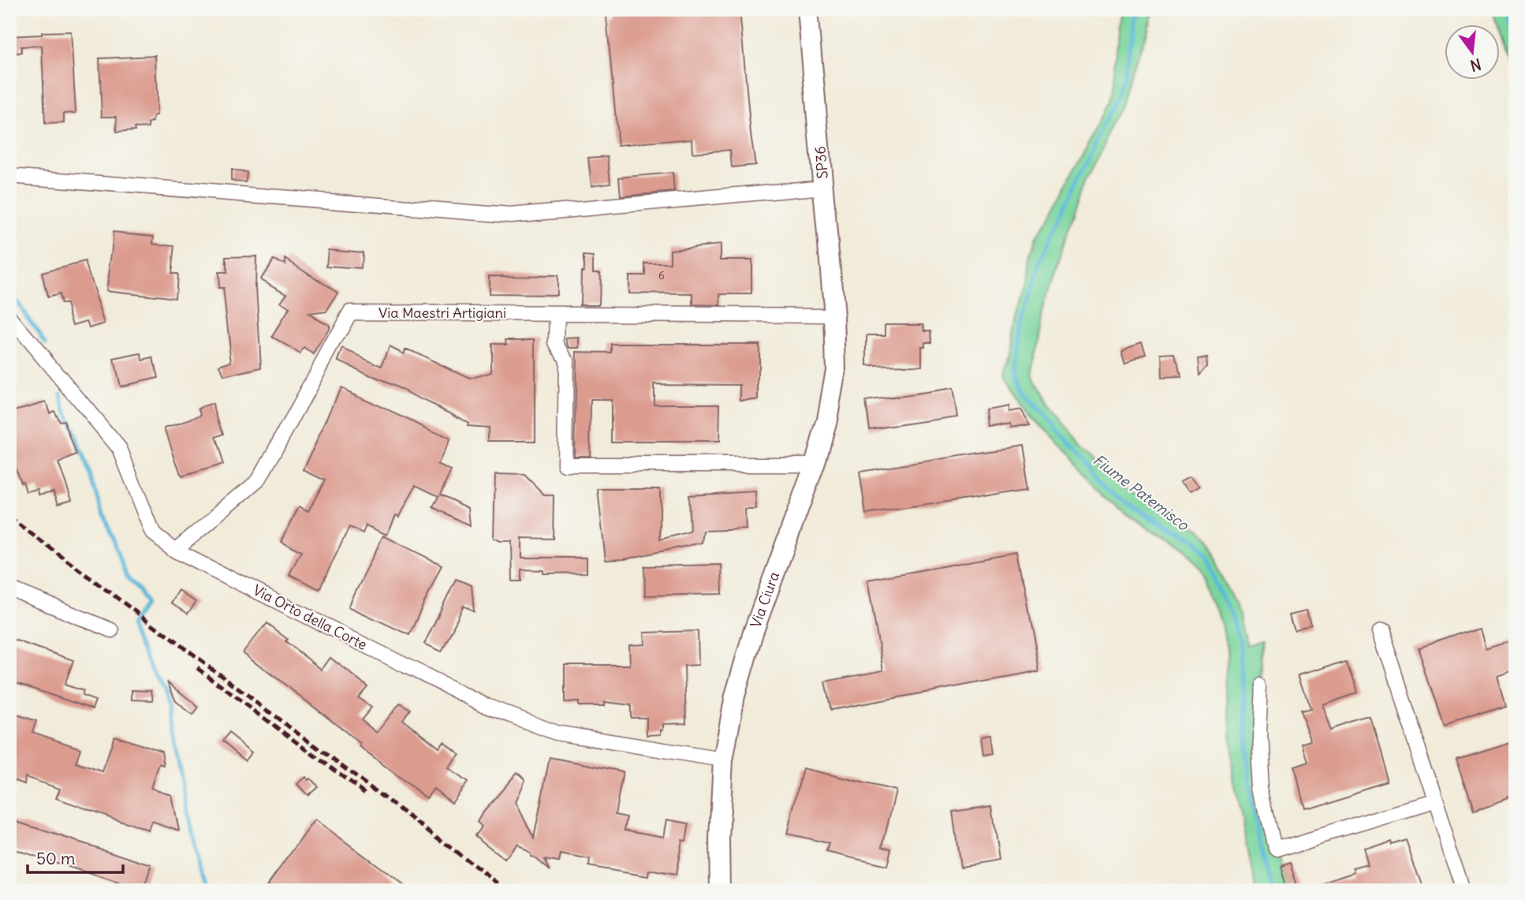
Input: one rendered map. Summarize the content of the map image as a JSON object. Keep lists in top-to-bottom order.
{
  "streets": {
    "main road": ["SP36", "Via Ciura"],
    "street": ["Via Maestri Artigiani", "Via Orto della Corte"]
  },
  "crossings": [
    ["SP36", "Via Maestri Artigiani"],
    ["SP36", "Via Ciura"],
    ["Via Maestri Artigiani", "Via Ciura"],
    ["Via Maestri Artigiani", "Via Orto della Corte"],
    ["Via Ciura", "Via Orto della Corte"]
  ],
  "water": ["Fiume Patemisco"],
  "house_numbers": ["6"],
  "scale_bar": "50 m",
  "north": "bottom"
}
